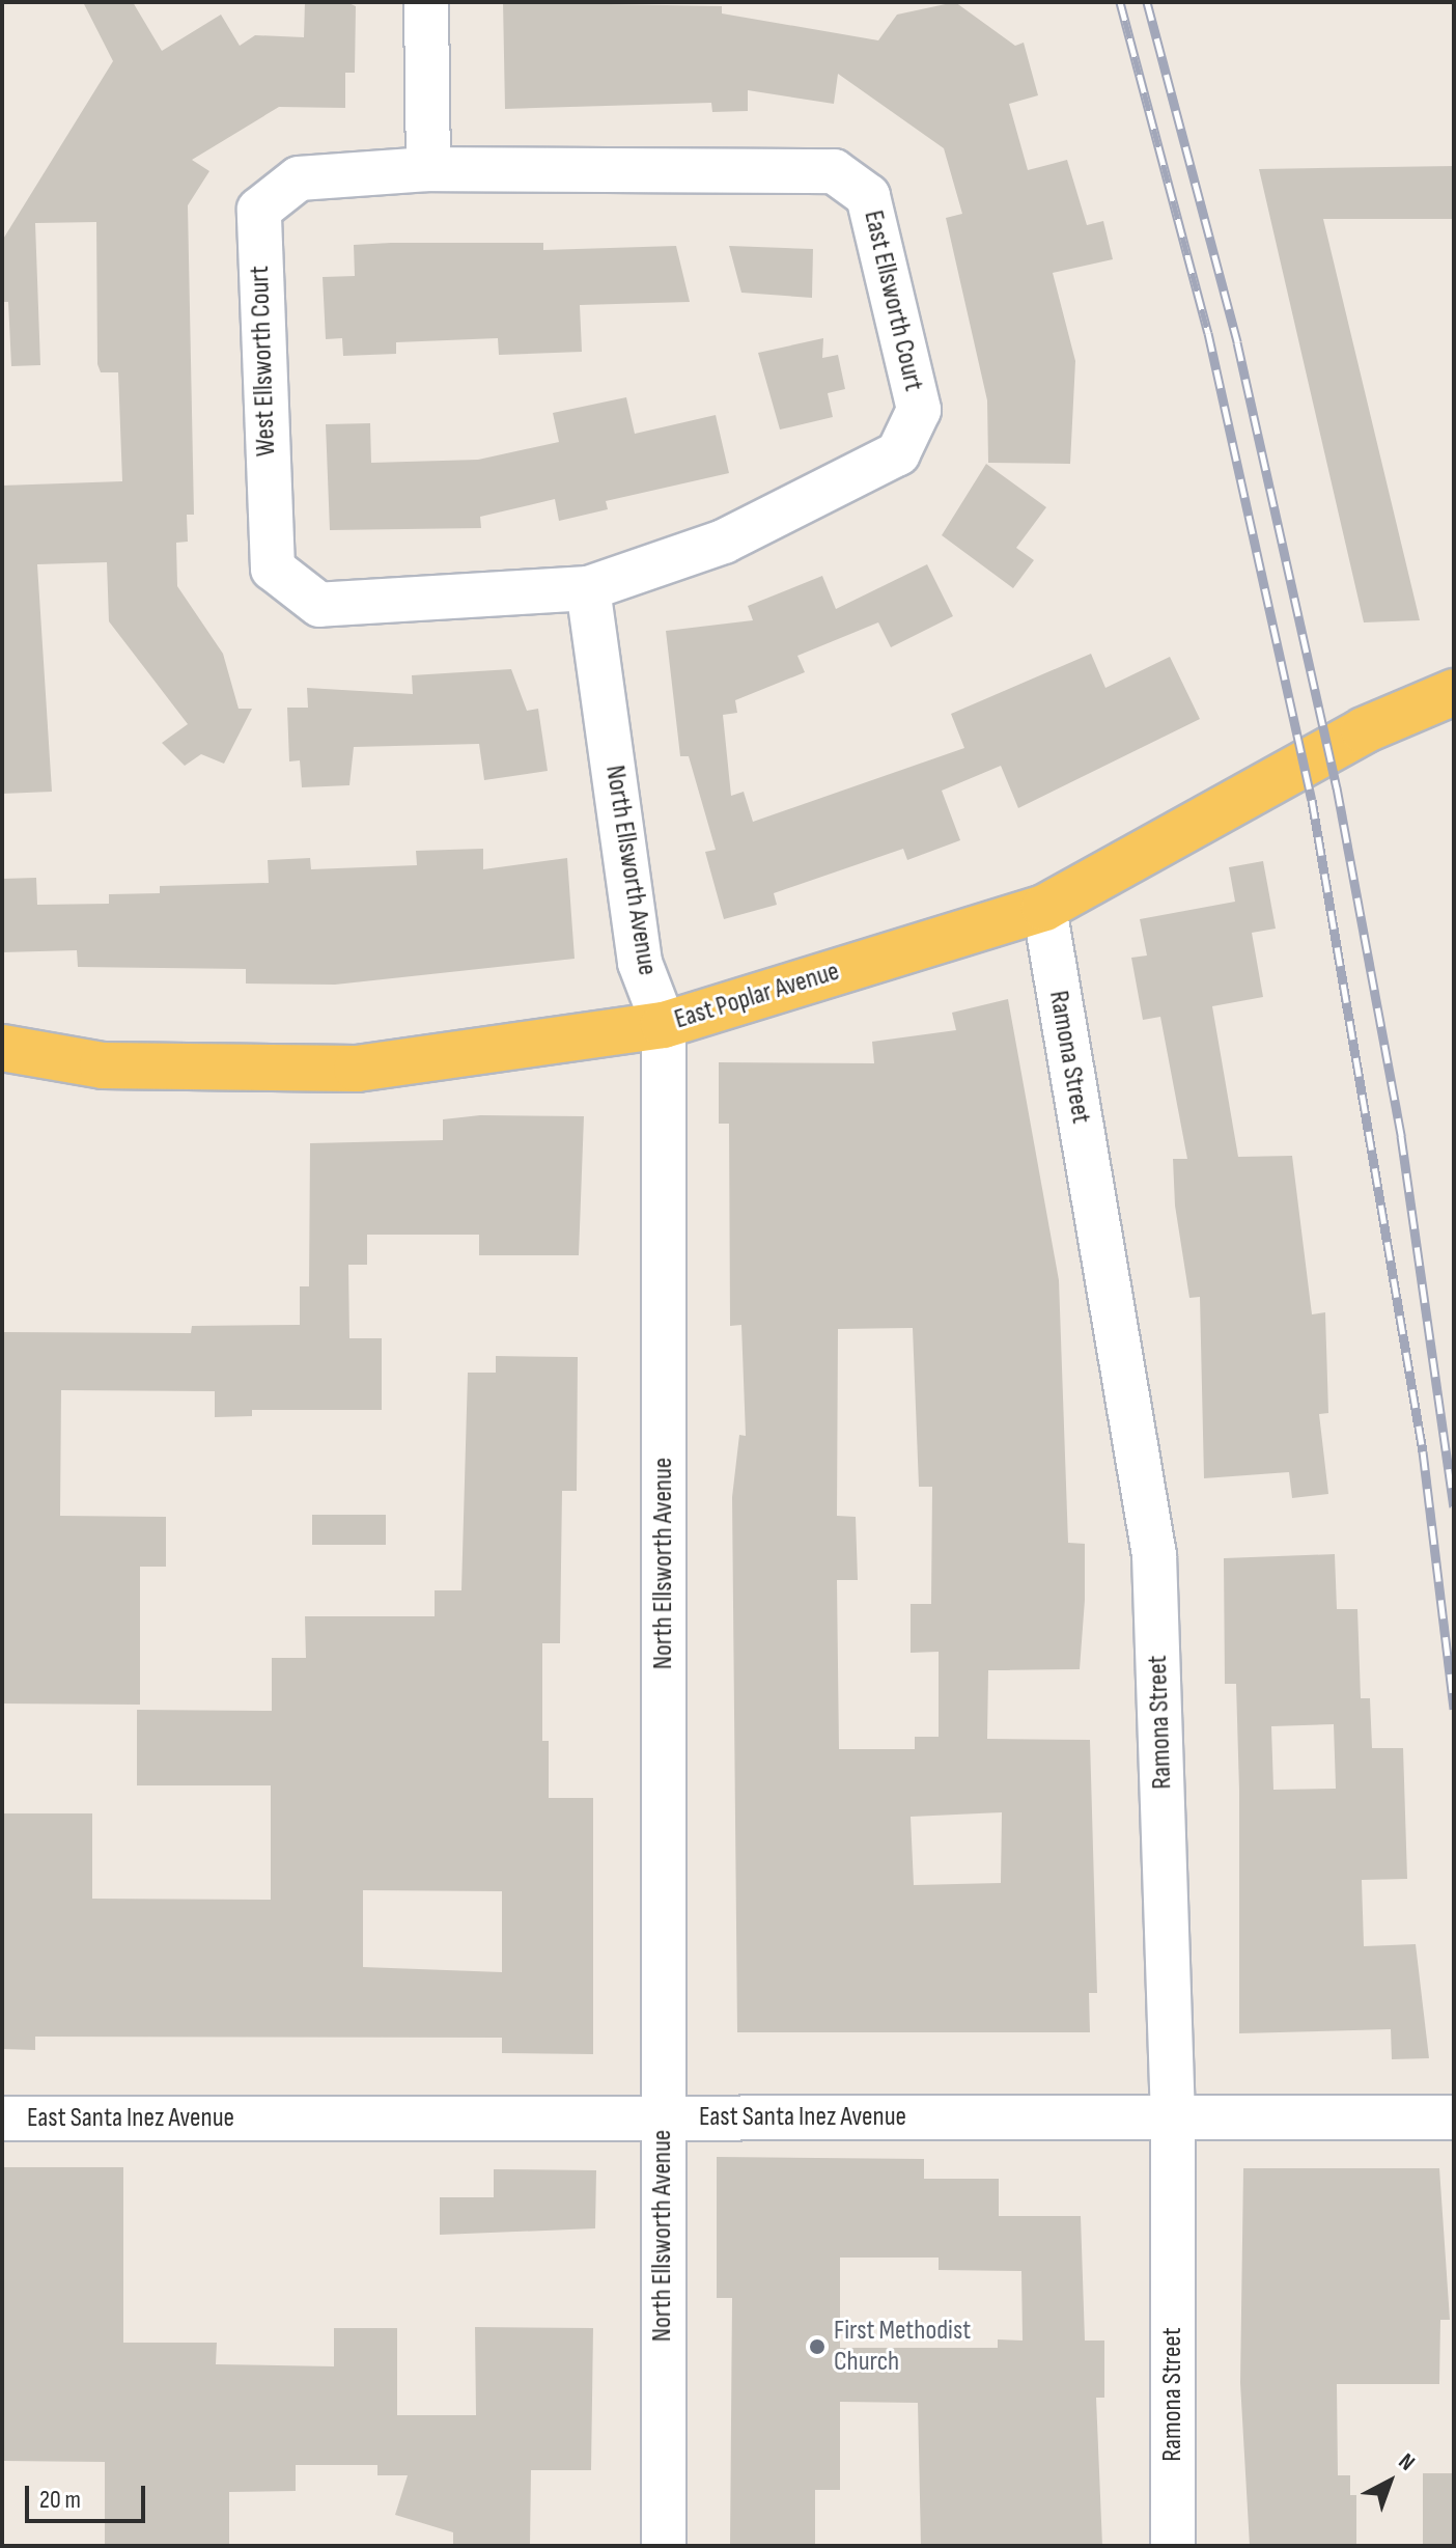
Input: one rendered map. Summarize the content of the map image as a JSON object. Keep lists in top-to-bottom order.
{
  "streets": {
    "main road": ["East Poplar Avenue"],
    "street": [
      "East Ellsworth Court",
      "West Ellsworth Court",
      "North Ellsworth Avenue",
      "Ramona Street",
      "East Santa Inez Avenue"
    ]
  },
  "crossings": [
    ["East Ellsworth Court", "West Ellsworth Court"],
    ["East Ellsworth Court", "North Ellsworth Avenue"],
    ["West Ellsworth Court", "North Ellsworth Avenue"],
    ["North Ellsworth Avenue", "East Poplar Avenue"],
    ["North Ellsworth Avenue", "East Santa Inez Avenue"],
    ["East Poplar Avenue", "Ramona Street"],
    ["Ramona Street", "East Santa Inez Avenue"]
  ],
  "places": ["First Methodist Church"],
  "scale_bar": "20 m",
  "north": "top right"
}
